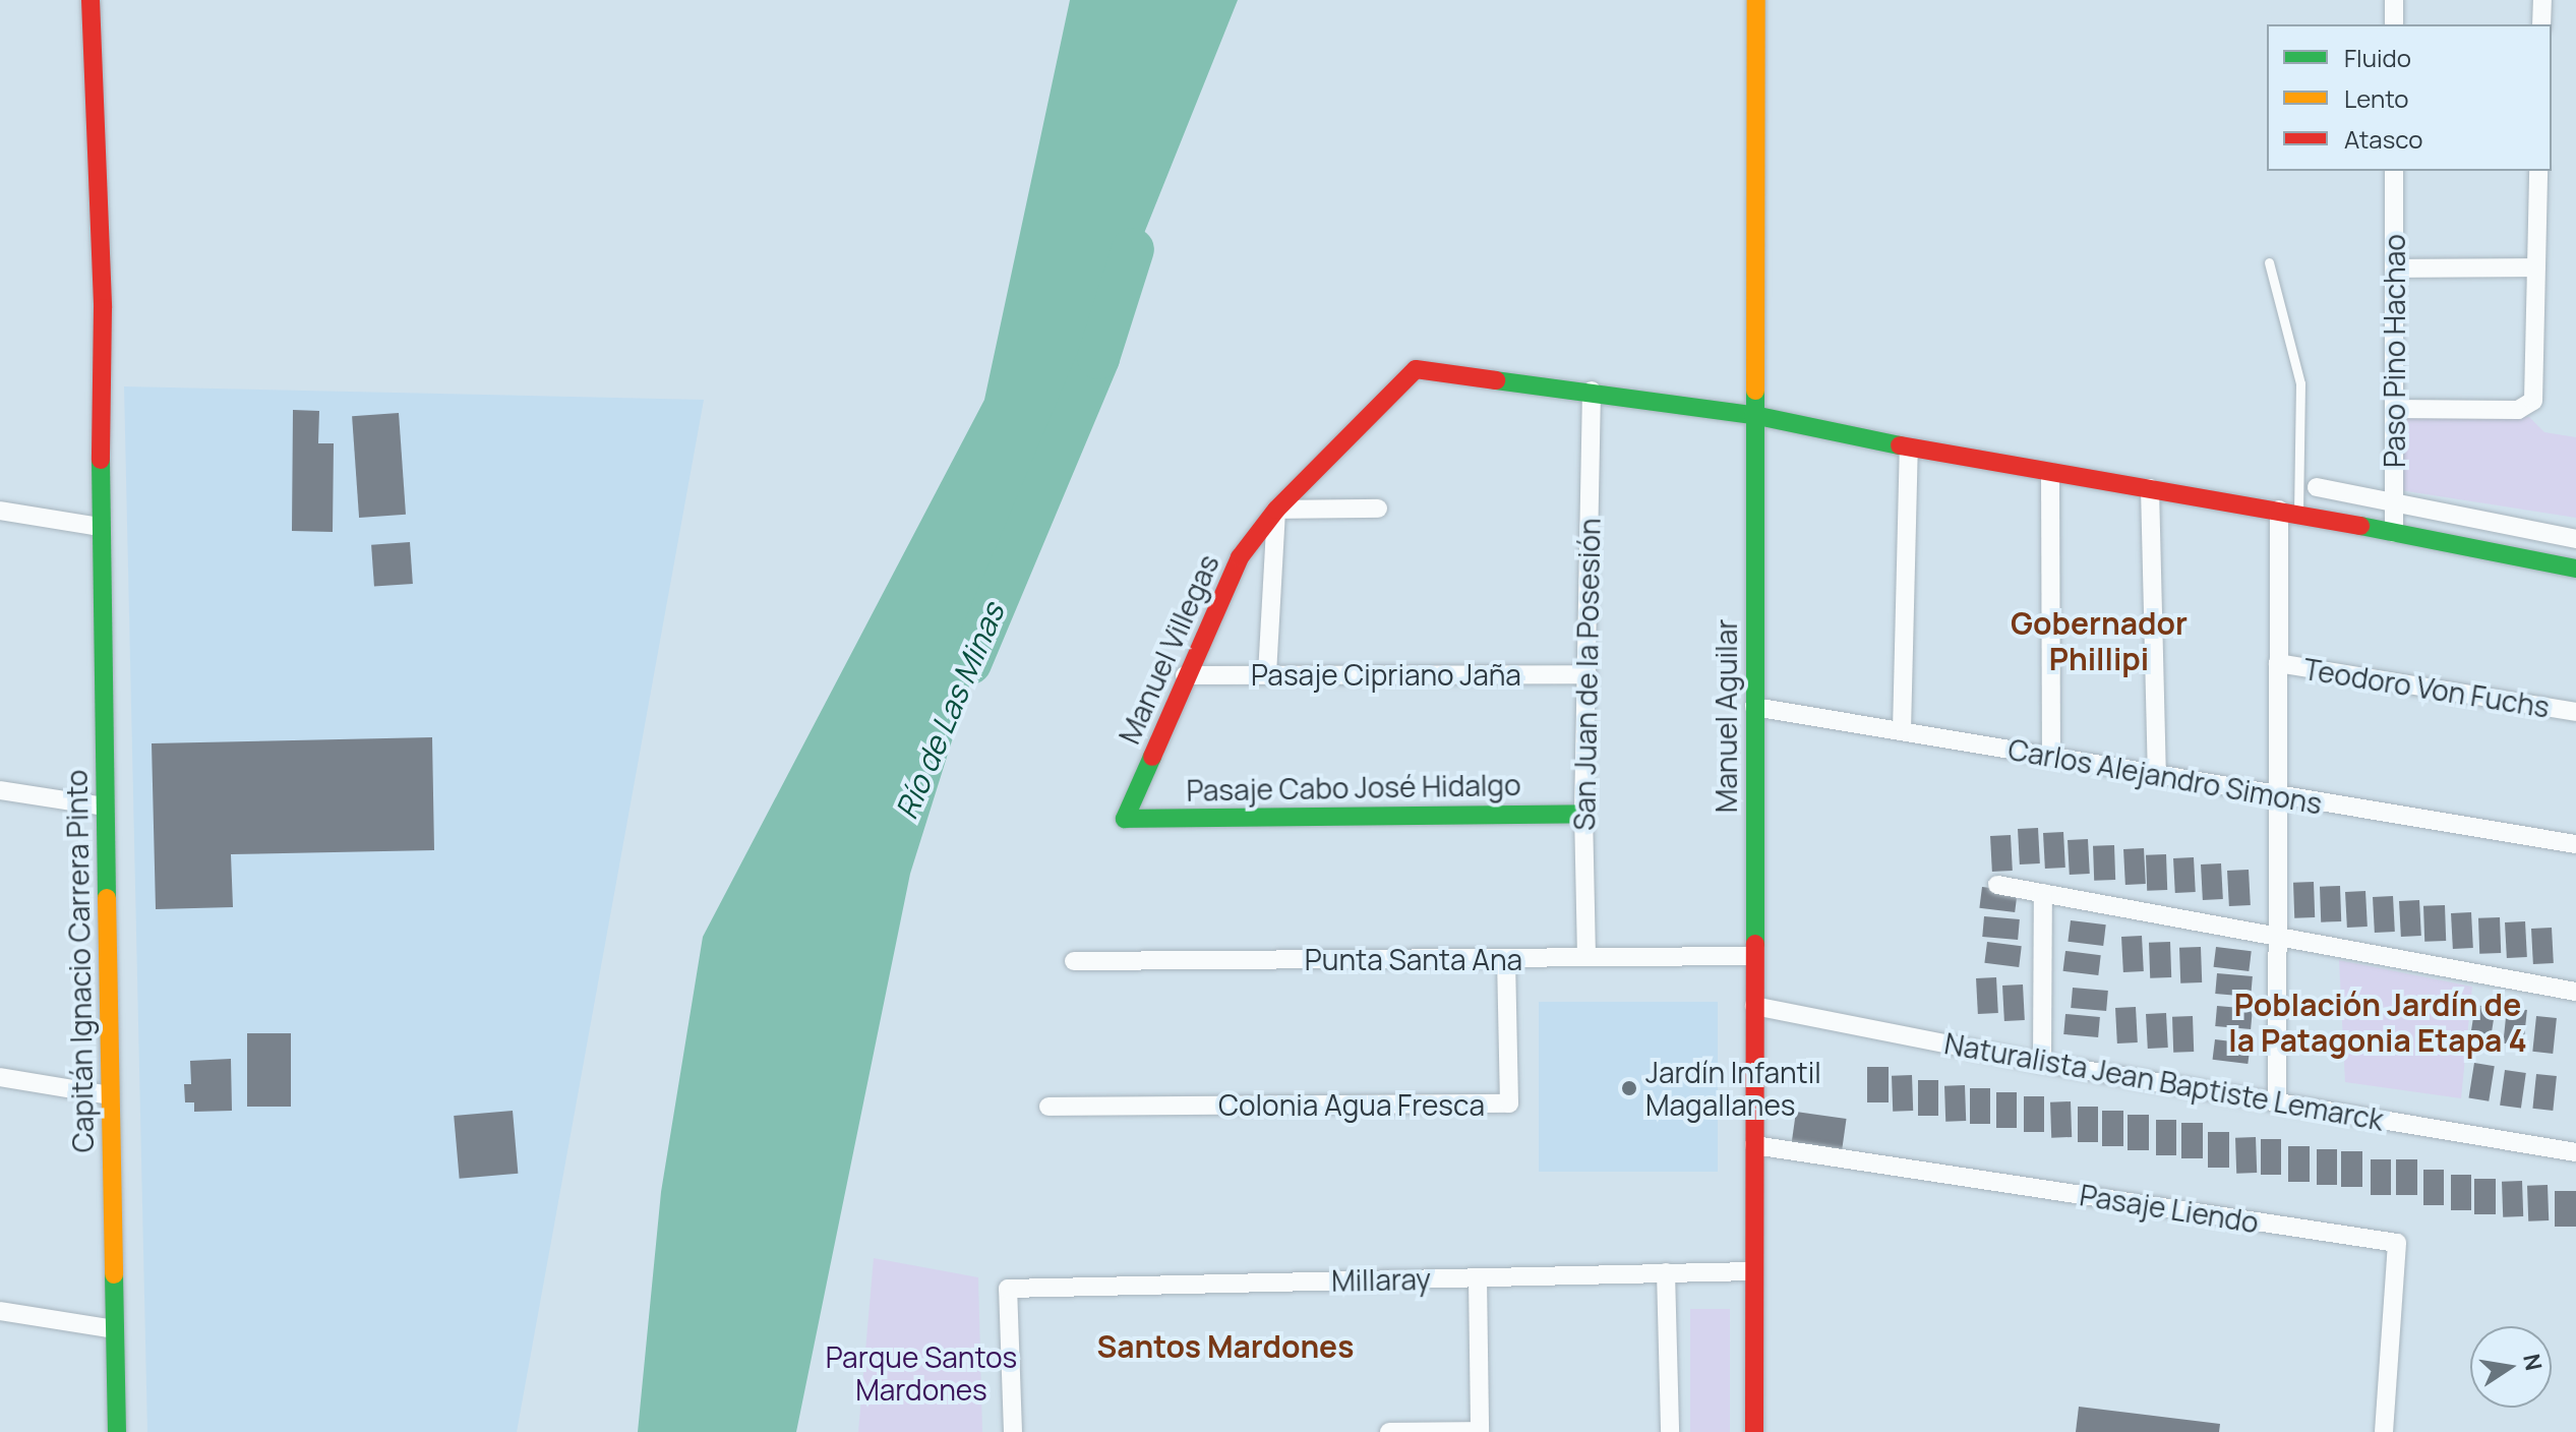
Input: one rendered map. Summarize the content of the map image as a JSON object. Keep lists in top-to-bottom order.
{
  "streets": {
    "street": [
      "Paso Pino Hachao",
      "Manuel Villegas",
      "Pasaje Cipriano Jaña",
      "San Juan de la Posesión",
      "Teodoro Von Fuchs",
      "Manuel Aguilar",
      "Carlos Alejandro Simons",
      "Pasaje Cabo José Hidalgo",
      "Punta Santa Ana",
      "Capitán Ignacio Carrera Pinto",
      "Naturalista Jean Baptiste Lemarck",
      "Colonia Agua Fresca",
      "Pasaje Liendo",
      "Millaray"
    ]
  },
  "crossings": [
    ["Manuel Villegas", "Pasaje Cipriano Jaña"],
    ["Manuel Villegas", "San Juan de la Posesión"],
    ["Manuel Villegas", "Pasaje Cabo José Hidalgo"],
    ["Pasaje Cipriano Jaña", "San Juan de la Posesión"],
    ["San Juan de la Posesión", "Pasaje Cabo José Hidalgo"],
    ["San Juan de la Posesión", "Punta Santa Ana"],
    ["Manuel Aguilar", "Carlos Alejandro Simons"],
    ["Manuel Aguilar", "Punta Santa Ana"],
    ["Manuel Aguilar", "Naturalista Jean Baptiste Lemarck"],
    ["Manuel Aguilar", "Pasaje Liendo"],
    ["Manuel Aguilar", "Millaray"],
    ["Punta Santa Ana", "Colonia Agua Fresca"]
  ],
  "districts": ["Gobernador Phillipi", "Población Jardín de la Patagonia Etapa 4", "Santos Mardones"],
  "water": ["Río de Las Minas"],
  "parks": ["Parque Santos Mardones"],
  "places": ["Jardín Infantil Magallanes"],
  "legend": ["Fluido", "Lento", "Atasco"],
  "north": "right"
}
